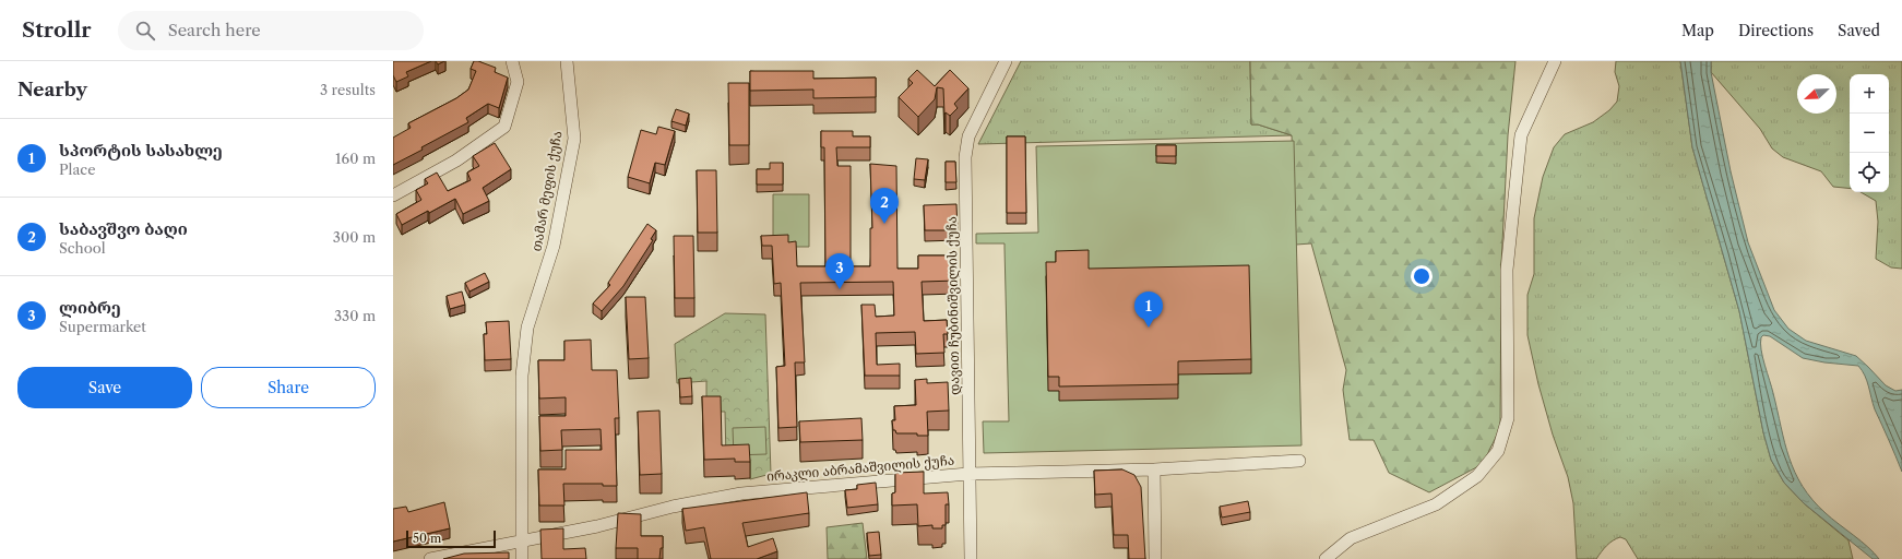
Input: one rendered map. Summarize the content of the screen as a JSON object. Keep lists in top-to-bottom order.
{
  "streets": {
    "street": ["თამარ მეფის ქუჩა", "დავით ჩუბინიშვილის ქუჩა", "ირაკლი აბრამაშვილის ქუჩა"]
  },
  "crossings": [
    ["თამარ მეფის ქუჩა", "ირაკლი აბრამაშვილის ქუჩა"],
    ["დავით ჩუბინიშვილის ქუჩა", "ირაკლი აბრამაშვილის ქუჩა"]
  ],
  "scale_bar": "50 m",
  "north": "bottom left",
  "page": {
    "header": "Strollr",
    "search": "Search here",
    "nav": ["Map", "Directions", "Saved"],
    "heading": ["Nearby", "3 results"],
    "map_buttons": ["+", "−"],
    "list": [
      {
        "mark": "1",
        "name": "სპორტის სასახლე",
        "note": "Place",
        "value": "160 m"
      },
      {
        "mark": "2",
        "name": "საბავშვო ბაღი",
        "note": "School",
        "value": "300 m"
      },
      {
        "mark": "3",
        "name": "ლიბრე",
        "note": "Supermarket",
        "value": "330 m"
      }
    ],
    "pins": ["2", "3", "1"],
    "buttons": ["Save", "Share"],
    "scale": "50 m"
  }
}
